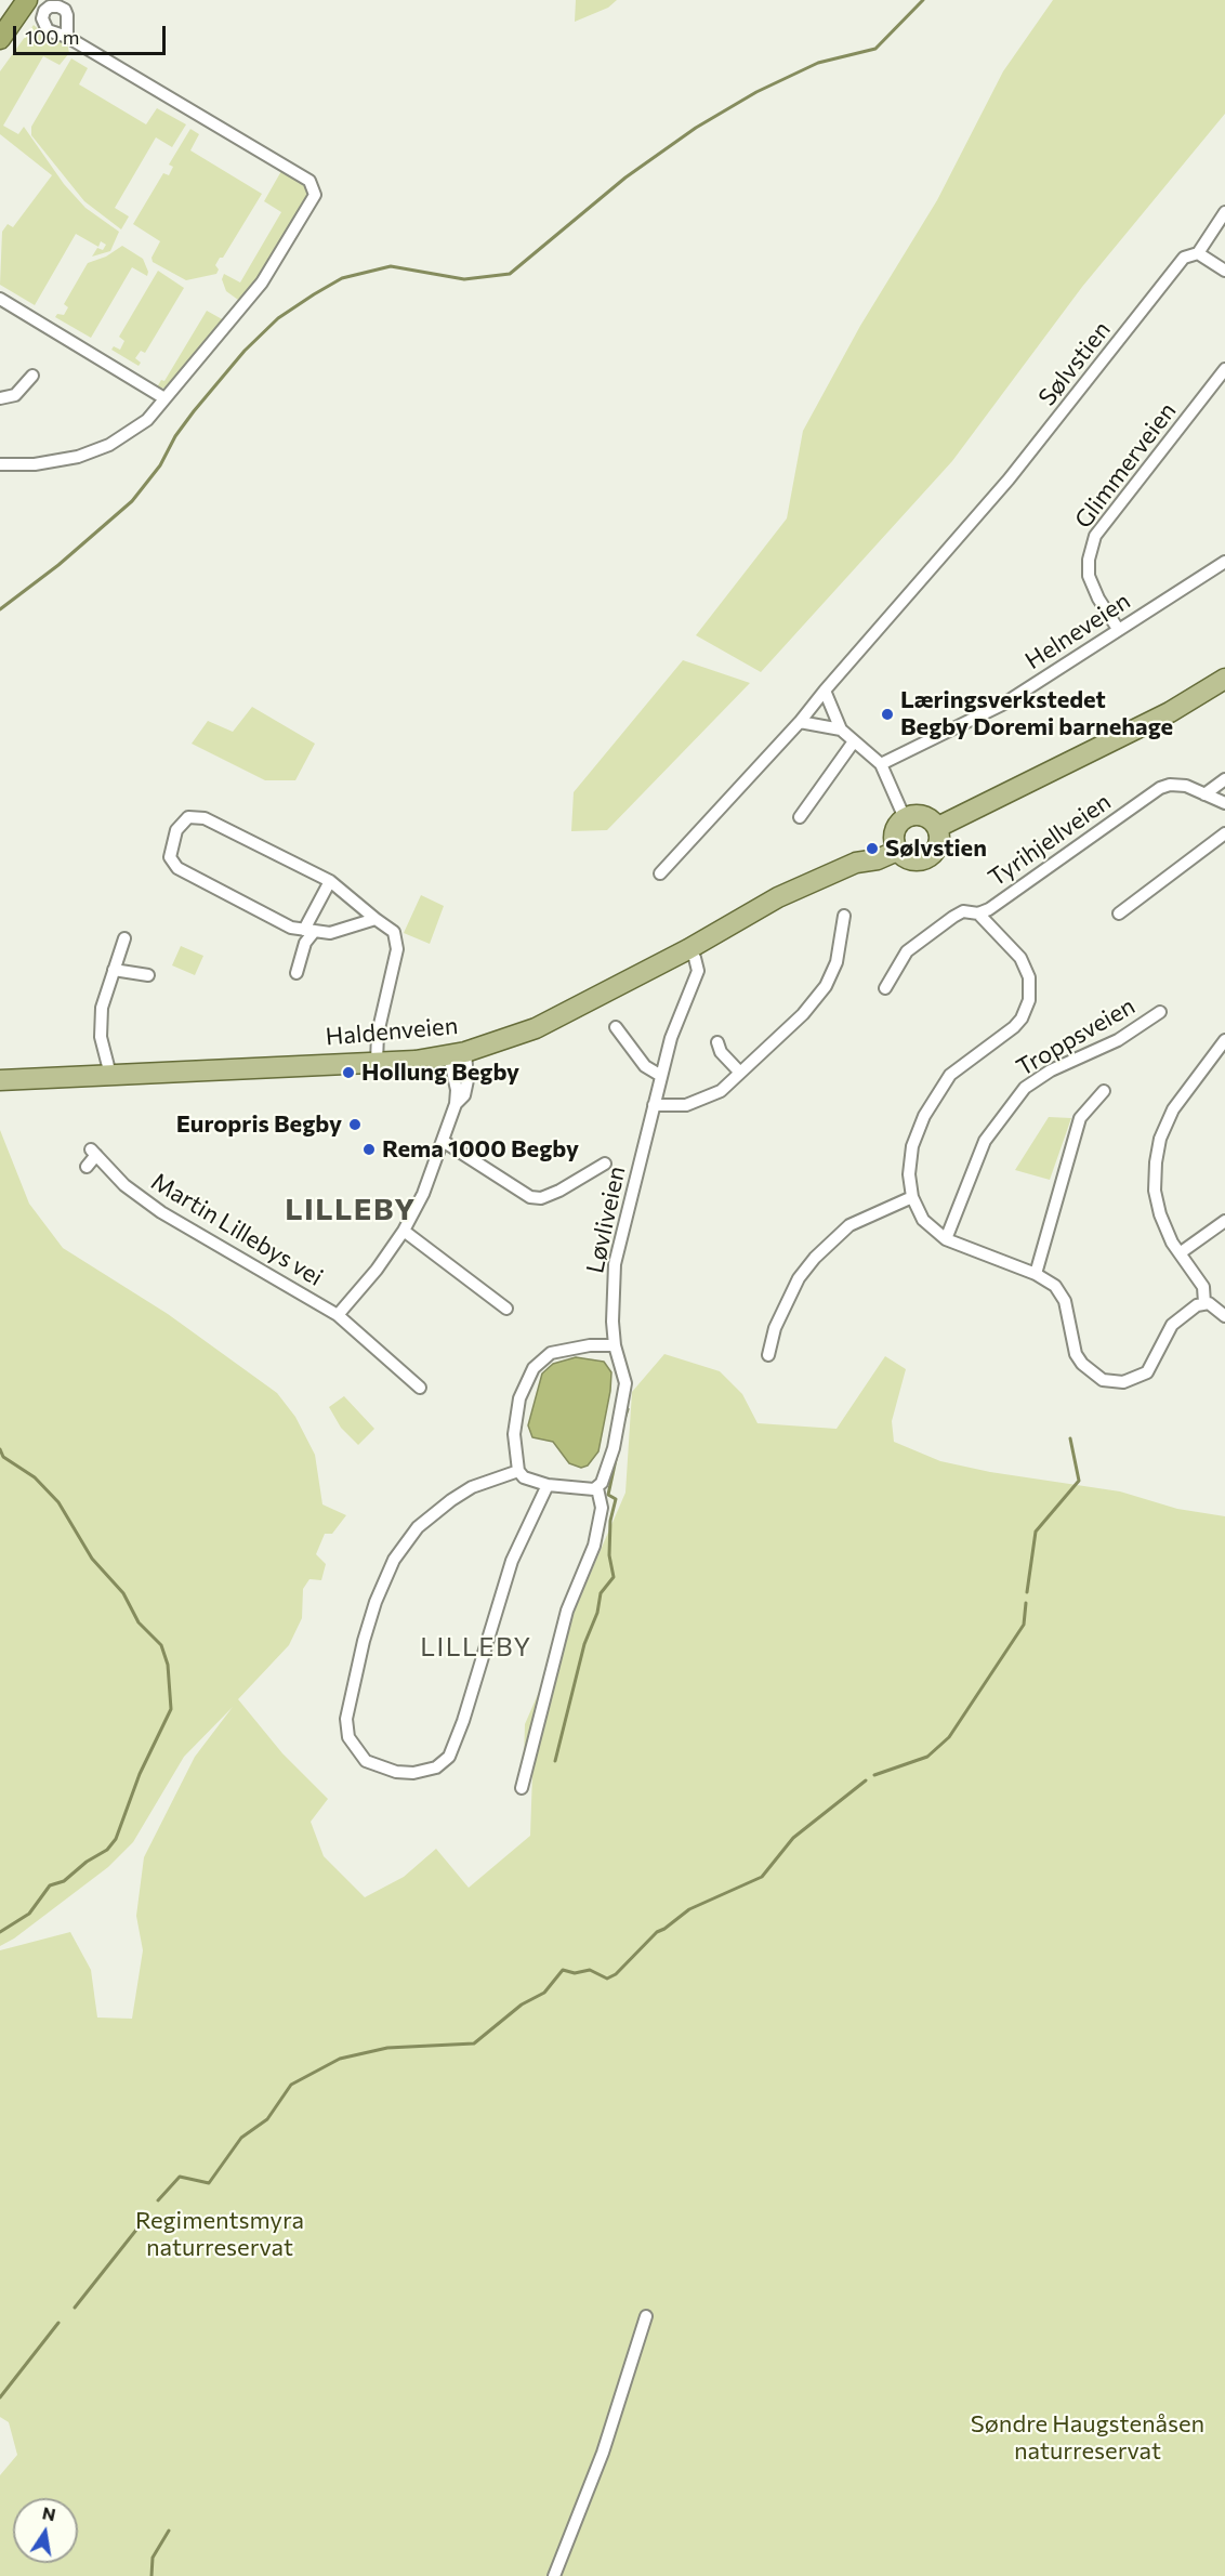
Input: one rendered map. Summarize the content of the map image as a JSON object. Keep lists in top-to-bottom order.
{
  "streets": {
    "main road": ["Haldenveien"],
    "street": [
      "Sølvstien",
      "Glimmerveien",
      "Helneveien",
      "Tyrihjellveien",
      "Troppsveien",
      "Løvliveien",
      "Martin Lillebys vei"
    ]
  },
  "crossings": [
    ["Glimmerveien", "Helneveien"],
    ["Haldenveien", "Løvliveien"],
    ["Haldenveien", "Martin Lillebys vei"]
  ],
  "districts": ["LILLEBY", "LILLEBY"],
  "parks": ["Regimentsmyra naturreservat", "Søndre Haugstenåsen naturreservat"],
  "places": [
    "Læringsverkstedet Begby Doremi barnehage",
    "Sølvstien",
    "Hollung Begby",
    "Europris Begby",
    "Rema 1000 Begby"
  ],
  "scale_bar": "100 m",
  "north": "top"
}
